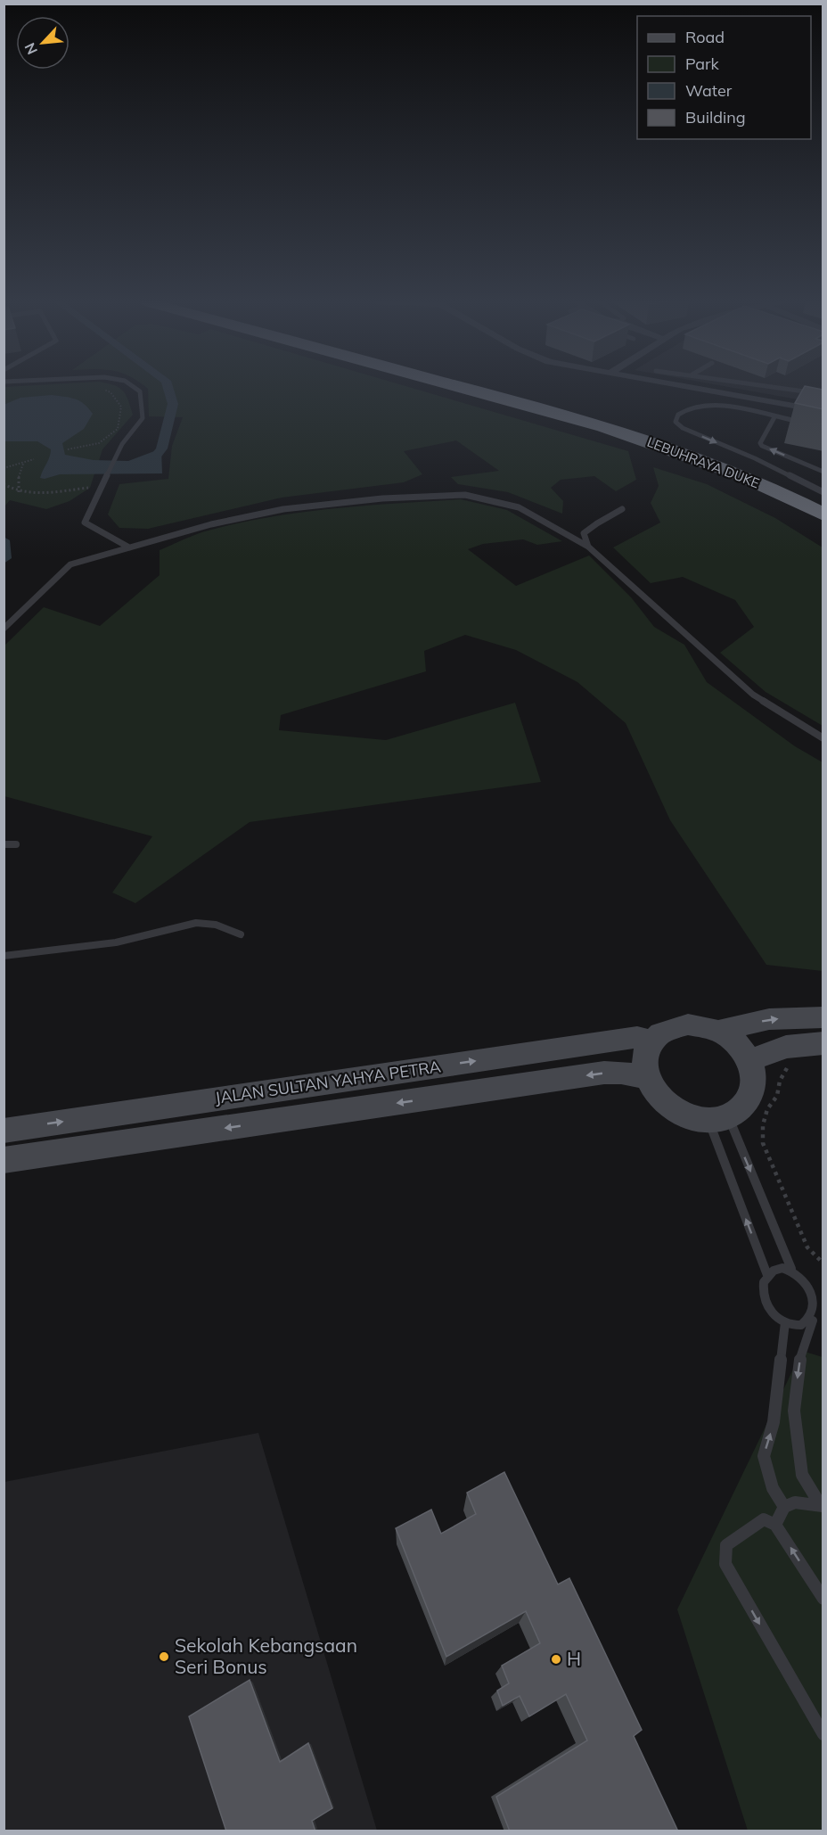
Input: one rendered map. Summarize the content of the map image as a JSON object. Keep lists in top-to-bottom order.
{
  "streets": {
    "highway": ["LEBUHRAYA DUKE"],
    "main road": ["JALAN SULTAN YAHYA PETRA"]
  },
  "places": ["Sekolah Kebangsaan Seri Bonus", "H"],
  "legend": [
    "Road",
    "Park",
    "Water",
    "Building"
  ],
  "north": "bottom left"
}
